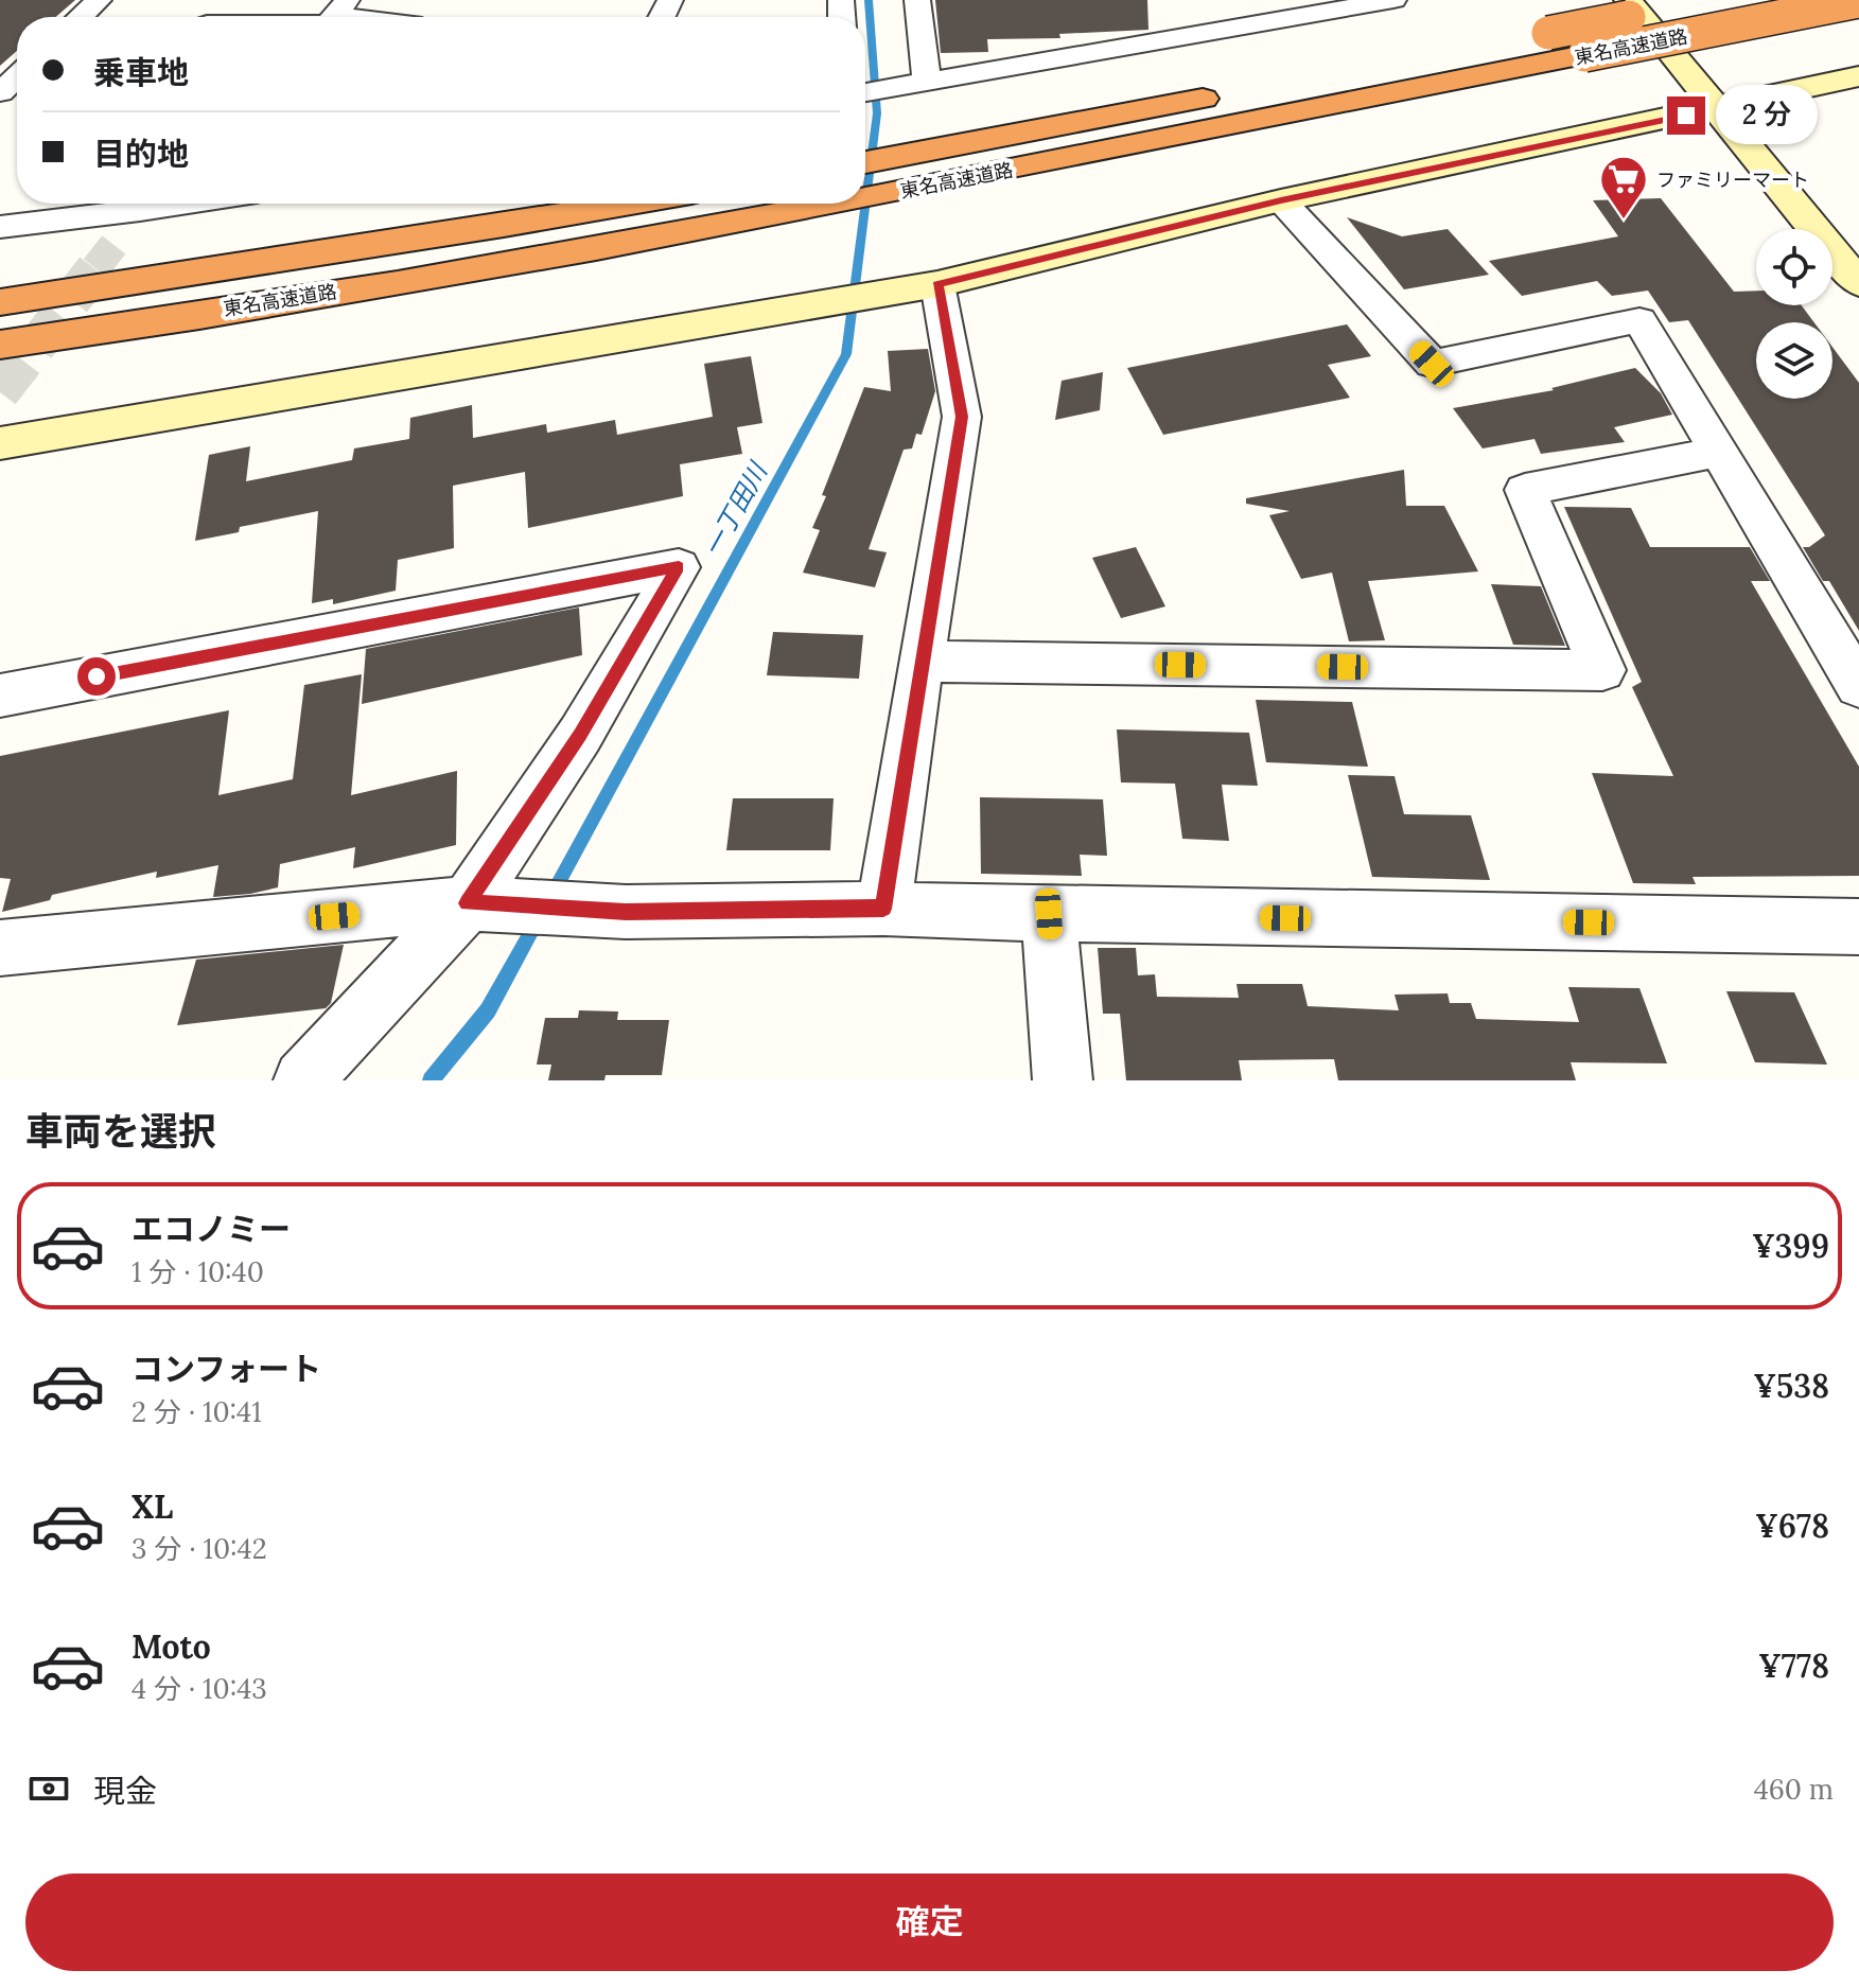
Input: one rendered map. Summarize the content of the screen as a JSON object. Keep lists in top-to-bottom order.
{
  "streets": {
    "highway": ["東名高速道路"]
  },
  "water": ["一丁田川"],
  "places": {
    "supermarket": ["ファミリーマート"]
  },
  "page": {
    "banner": ["乗車地", "目的地"],
    "bubble": "2 分",
    "heading": "車両を選択",
    "list": [
      {
        "name": "エコノミー",
        "note": "1 分 · 10:40",
        "value": "¥399"
      },
      {
        "name": "コンフォート",
        "note": "2 分 · 10:41",
        "value": "¥538"
      },
      {
        "name": "XL",
        "note": "3 分 · 10:42",
        "value": "¥678"
      },
      {
        "name": "Moto",
        "note": "4 分 · 10:43",
        "value": "¥778"
      }
    ],
    "pay": ["現金", "460 m"],
    "buttons": "確定"
  }
}
